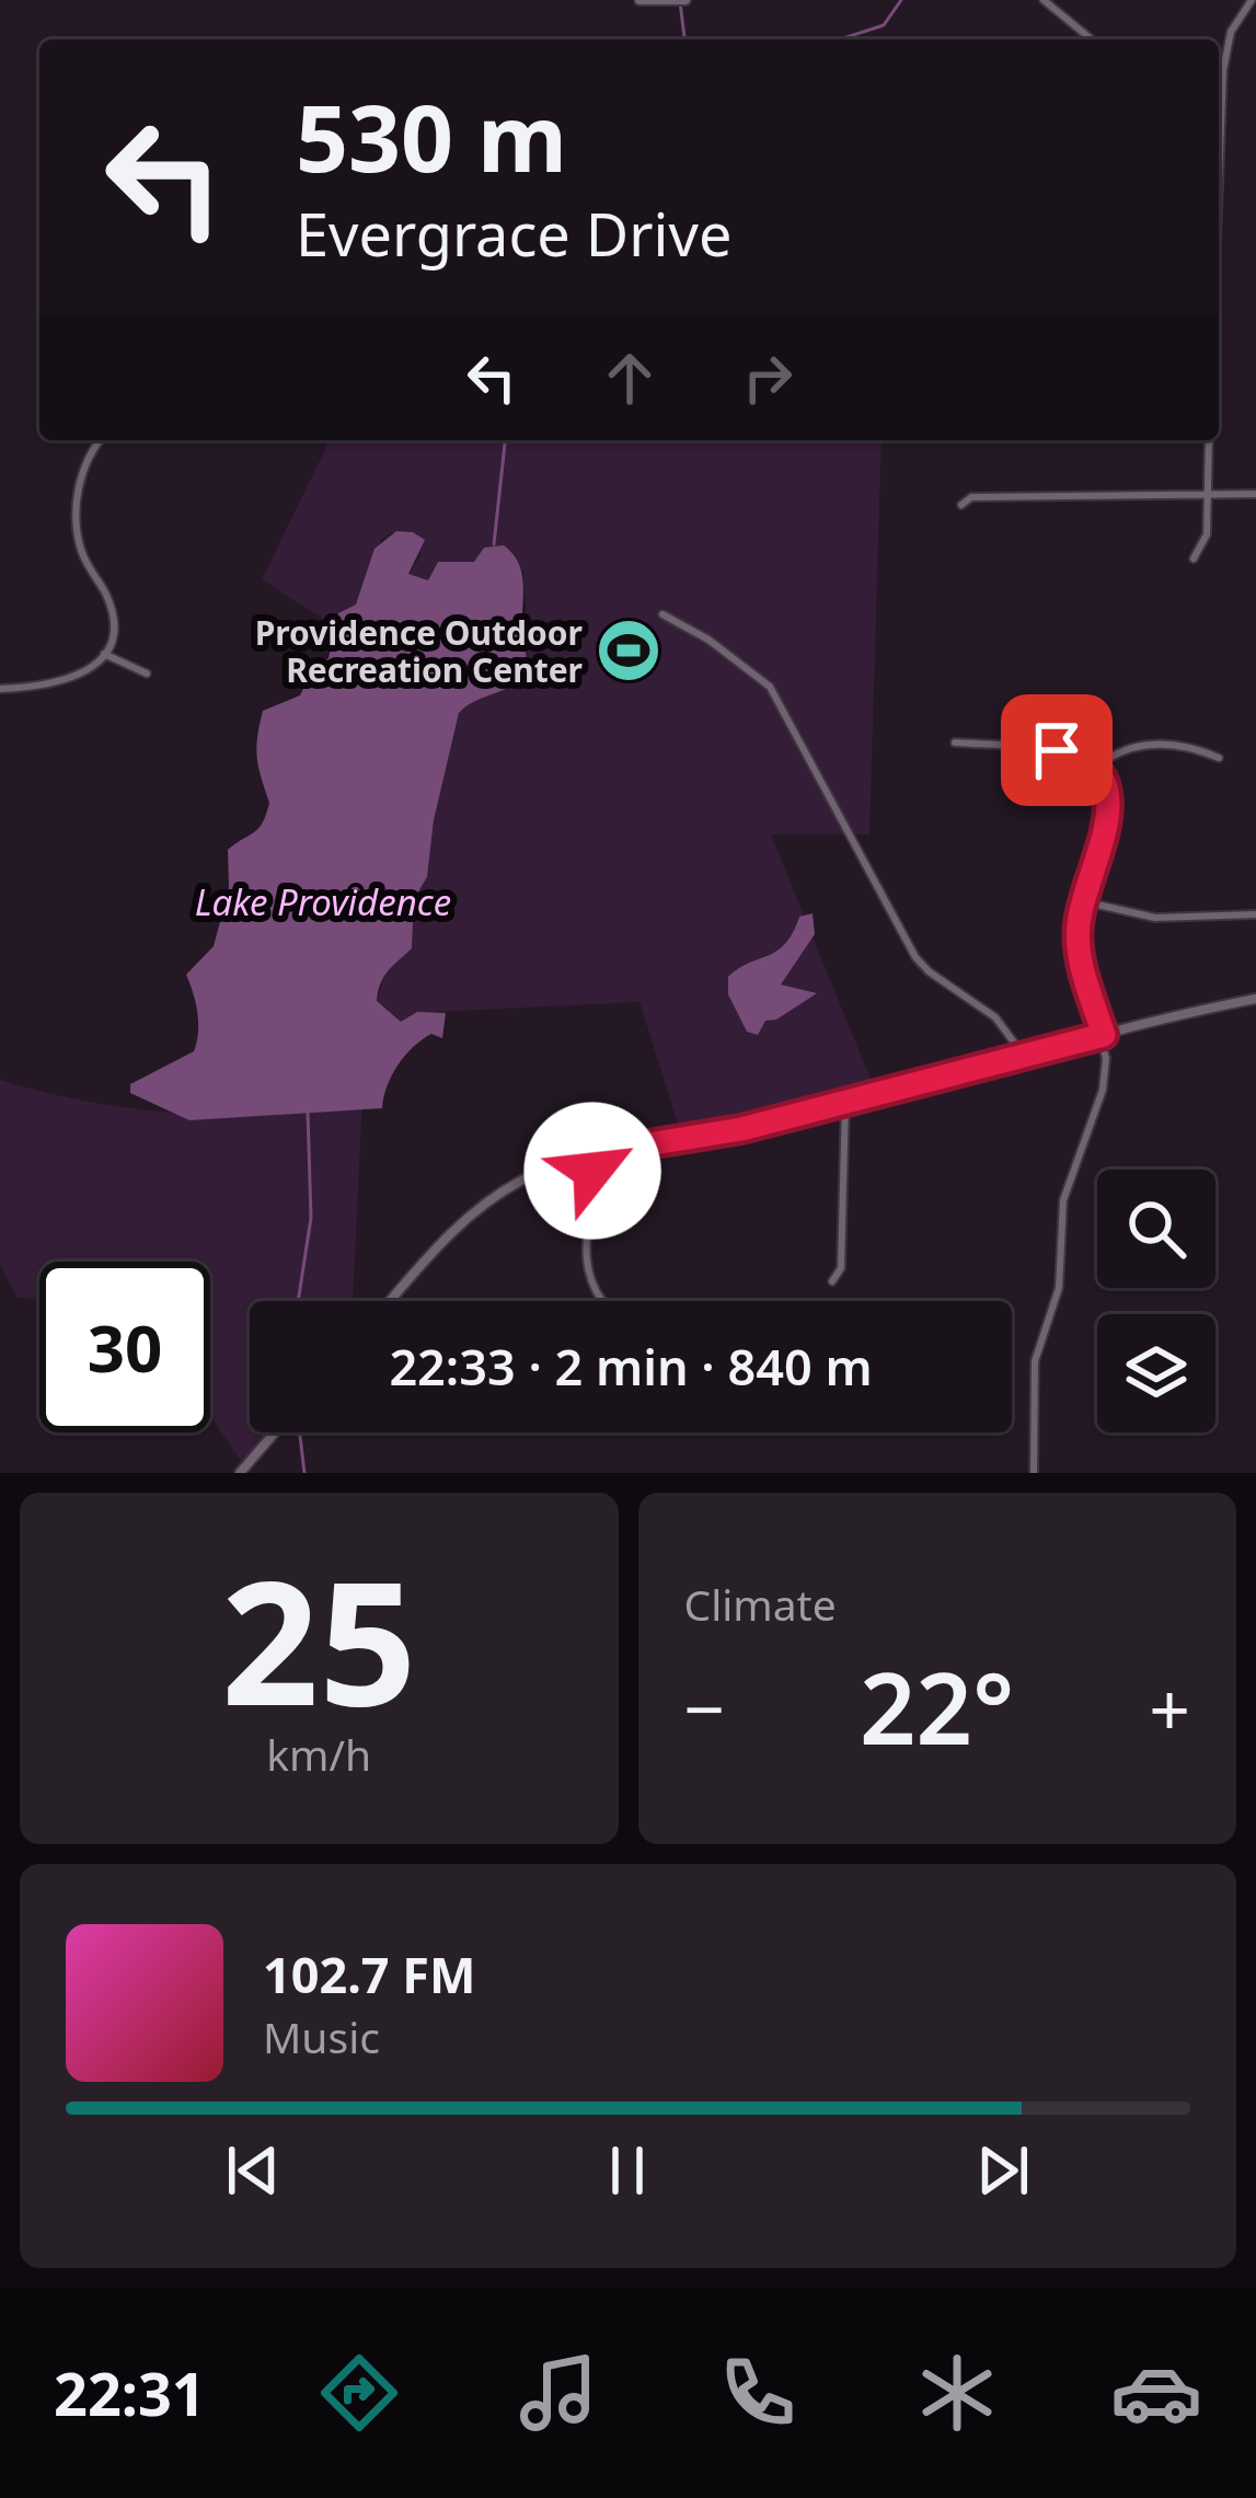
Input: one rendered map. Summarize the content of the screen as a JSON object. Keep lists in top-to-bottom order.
{
  "water": ["Lake Providence"],
  "places": {
    "sports": ["Providence Outdoor Recreation Center"]
  },
  "page": {
    "turn": ["530 m", "Evergrace Drive"],
    "limit": "30",
    "trip": "22:33 · 2 min · 840 m",
    "tile": [
      ["25", "km/h"],
      "Climate"
    ],
    "heat": ["−", "22°", "+"],
    "song": ["102.7 FM", "Music"],
    "tabs": "22:31"
  }
}
